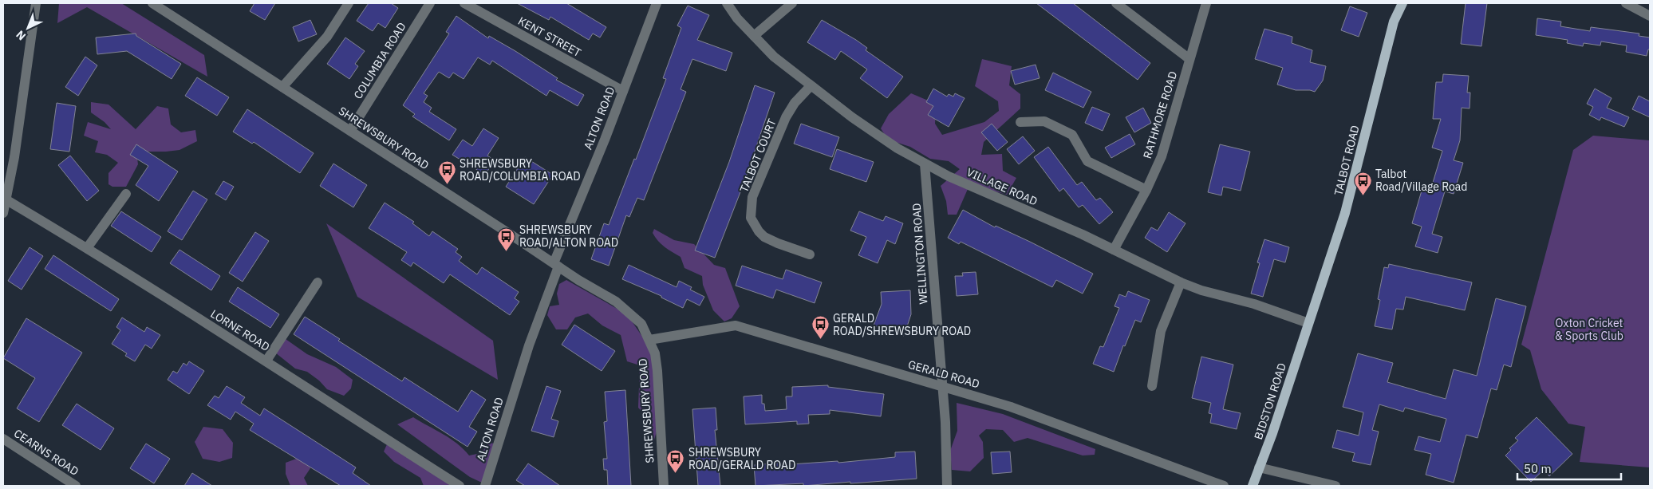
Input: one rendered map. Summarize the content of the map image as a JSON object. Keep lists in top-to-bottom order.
{
  "streets": {
    "main road": ["TALBOT ROAD", "BIDSTON ROAD"],
    "street": [
      "KENT STREET",
      "COLUMBIA ROAD",
      "RATHMORE ROAD",
      "ALTON ROAD",
      "SHREWSBURY ROAD",
      "TALBOT COURT",
      "VILLAGE ROAD",
      "WELLINGTON ROAD",
      "LORNE ROAD",
      "GERALD ROAD",
      "CEARNS ROAD"
    ]
  },
  "crossings": [
    ["KENT STREET", "ALTON ROAD"],
    ["COLUMBIA ROAD", "SHREWSBURY ROAD"],
    ["RATHMORE ROAD", "VILLAGE ROAD"],
    ["ALTON ROAD", "SHREWSBURY ROAD"],
    ["SHREWSBURY ROAD", "GERALD ROAD"],
    ["TALBOT COURT", "VILLAGE ROAD"],
    ["TALBOT ROAD", "VILLAGE ROAD"],
    ["TALBOT ROAD", "BIDSTON ROAD"],
    ["VILLAGE ROAD", "WELLINGTON ROAD"],
    ["VILLAGE ROAD", "BIDSTON ROAD"],
    ["WELLINGTON ROAD", "GERALD ROAD"]
  ],
  "parks": ["Oxton Cricket & Sports Club"],
  "places": {
    "bus stop": [
      "SHREWSBURY ROAD/COLUMBIA ROAD",
      "Talbot Road/Village Road",
      "SHREWSBURY ROAD/ALTON ROAD",
      "GERALD ROAD/SHREWSBURY ROAD",
      "SHREWSBURY ROAD/GERALD ROAD"
    ]
  },
  "scale_bar": "50 m",
  "north": "bottom left"
}
